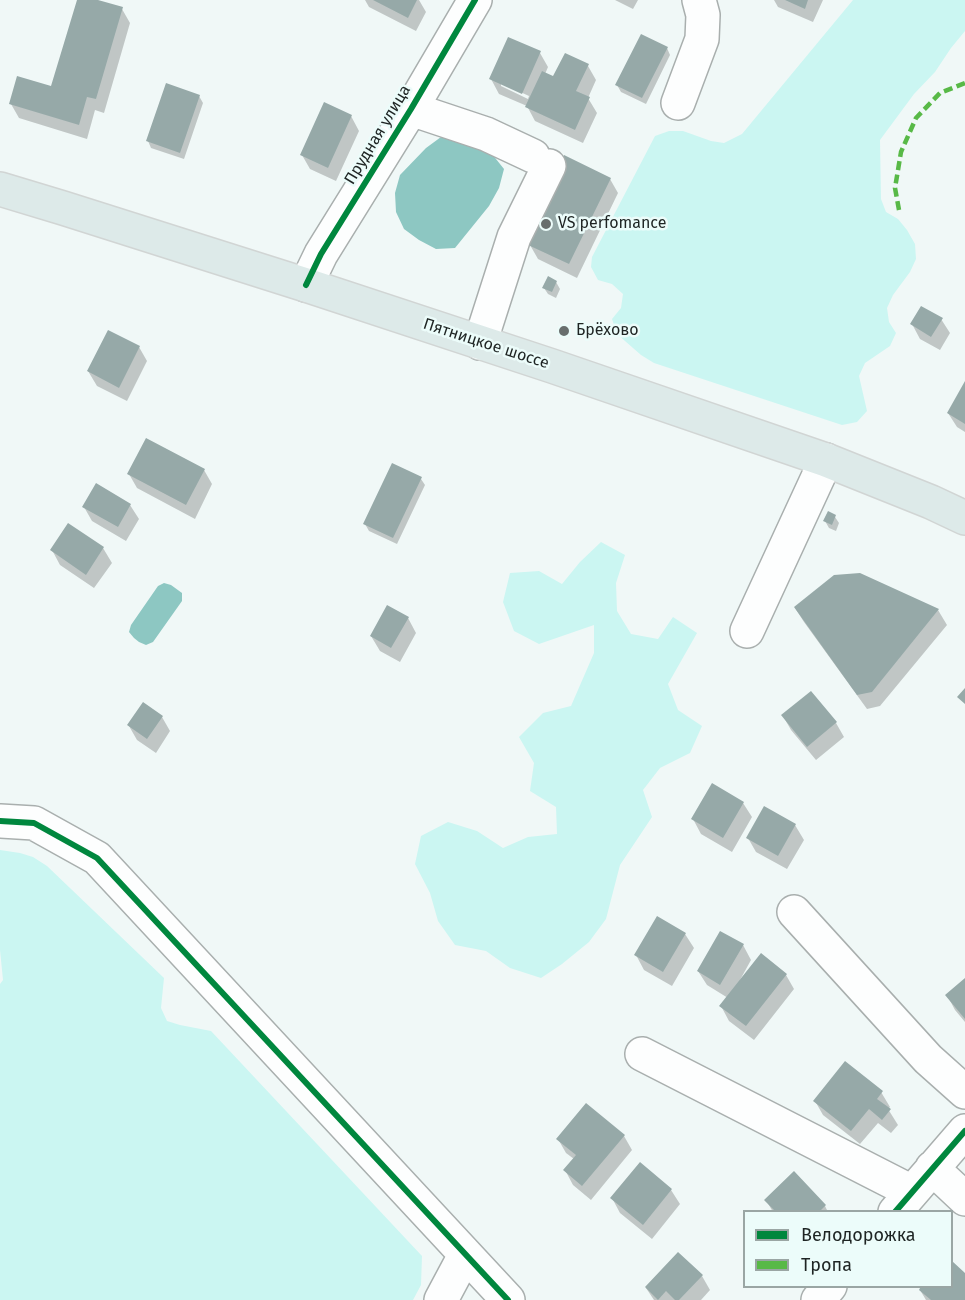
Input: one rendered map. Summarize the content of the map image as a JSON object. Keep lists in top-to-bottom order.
{
  "streets": {
    "main road": ["Пятницкое шоссе"],
    "street": ["Прудная улица"]
  },
  "crossings": [
    ["Прудная улица", "Пятницкое шоссе"]
  ],
  "places": ["VS perfomance", "Брёхово"],
  "legend": ["Велодорожка", "Тропа"]
}
